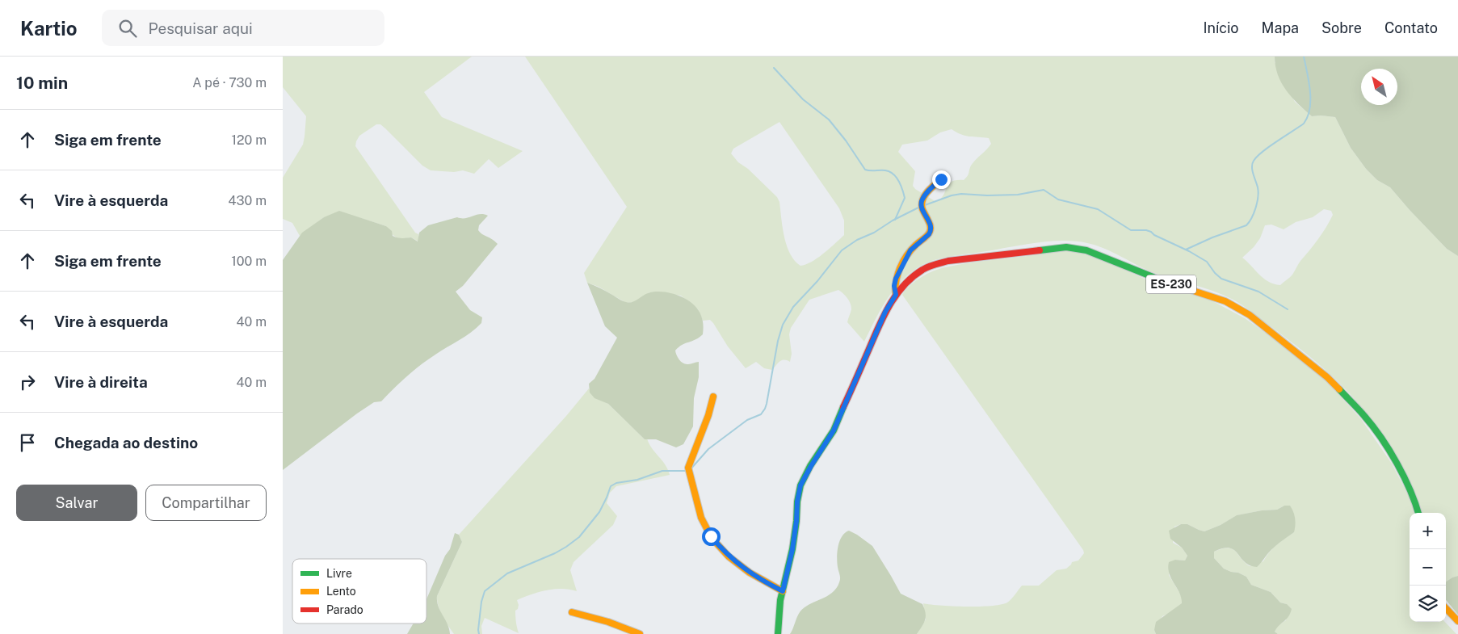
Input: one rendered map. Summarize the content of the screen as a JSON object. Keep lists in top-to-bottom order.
{
  "streets": {
    "main road": ["ES-230"]
  },
  "legend": ["Livre", "Lento", "Parado"],
  "north": "top left",
  "page": {
    "header": "Kartio",
    "search": "Pesquisar aqui",
    "nav": [
      "Início",
      "Mapa",
      "Sobre",
      "Contato"
    ],
    "heading": ["10 min", "A pé · 730 m"],
    "list": [
      ["Siga em frente", "120 m"],
      ["Vire à esquerda", "430 m"],
      ["Siga em frente", "100 m"],
      ["Vire à esquerda", "40 m"],
      ["Vire à direita", "40 m"],
      "Chegada ao destino"
    ],
    "buttons": ["Salvar", "Compartilhar"],
    "map_buttons": ["+", "−"]
  }
}
